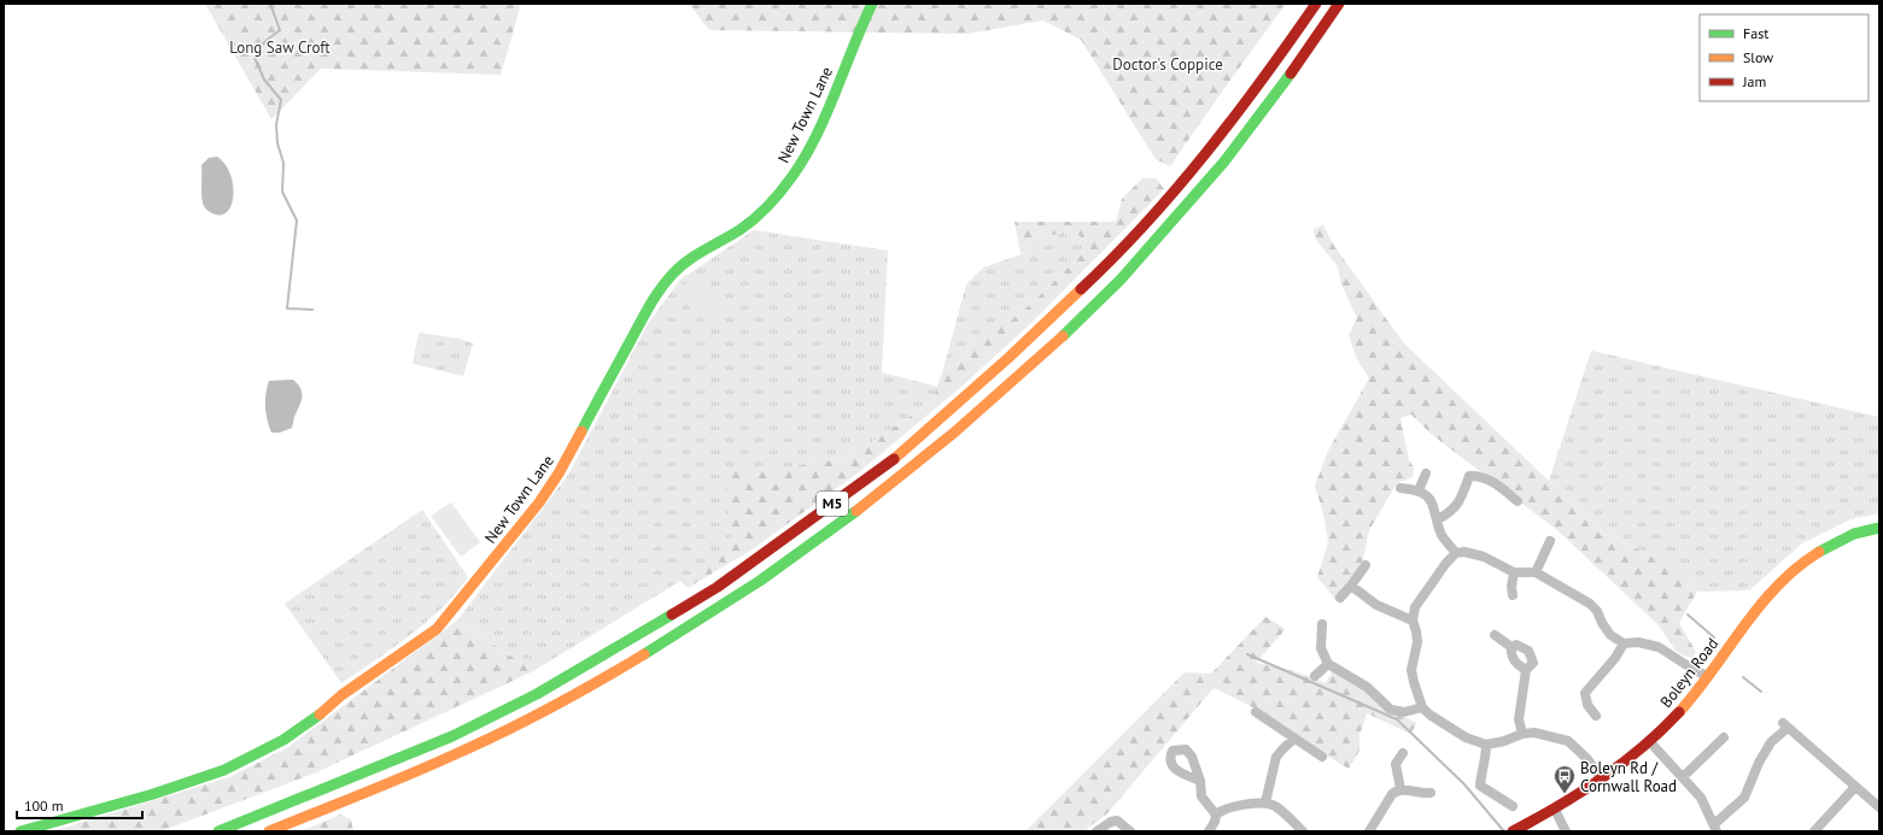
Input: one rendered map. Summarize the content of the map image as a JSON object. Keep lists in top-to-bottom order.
{
  "streets": {
    "main road": ["New Town Lane", "M5", "Boleyn Road"]
  },
  "parks": ["Long Saw Croft", "Doctor's Coppice"],
  "places": {
    "bus stop": ["Boleyn Rd / Cornwall Road"]
  },
  "legend": ["Fast", "Slow", "Jam"],
  "scale_bar": "100 m"
}
